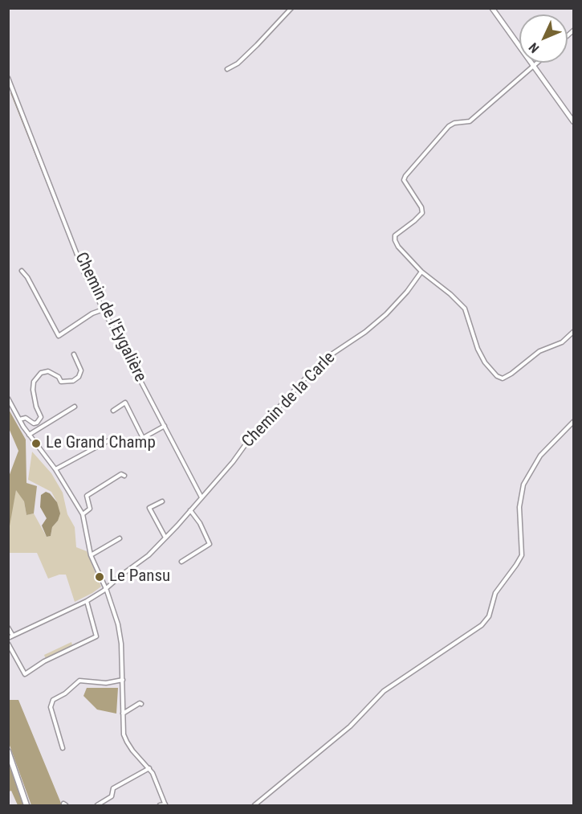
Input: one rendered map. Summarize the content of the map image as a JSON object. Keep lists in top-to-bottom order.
{
  "streets": {
    "street": ["Chemin de l'Eygalière", "Chemin de la Carle"]
  },
  "crossings": [
    ["Chemin de l'Eygalière", "Chemin de la Carle"]
  ],
  "places": ["Le Grand Champ", "Le Pansu"],
  "north": "bottom left"
}
